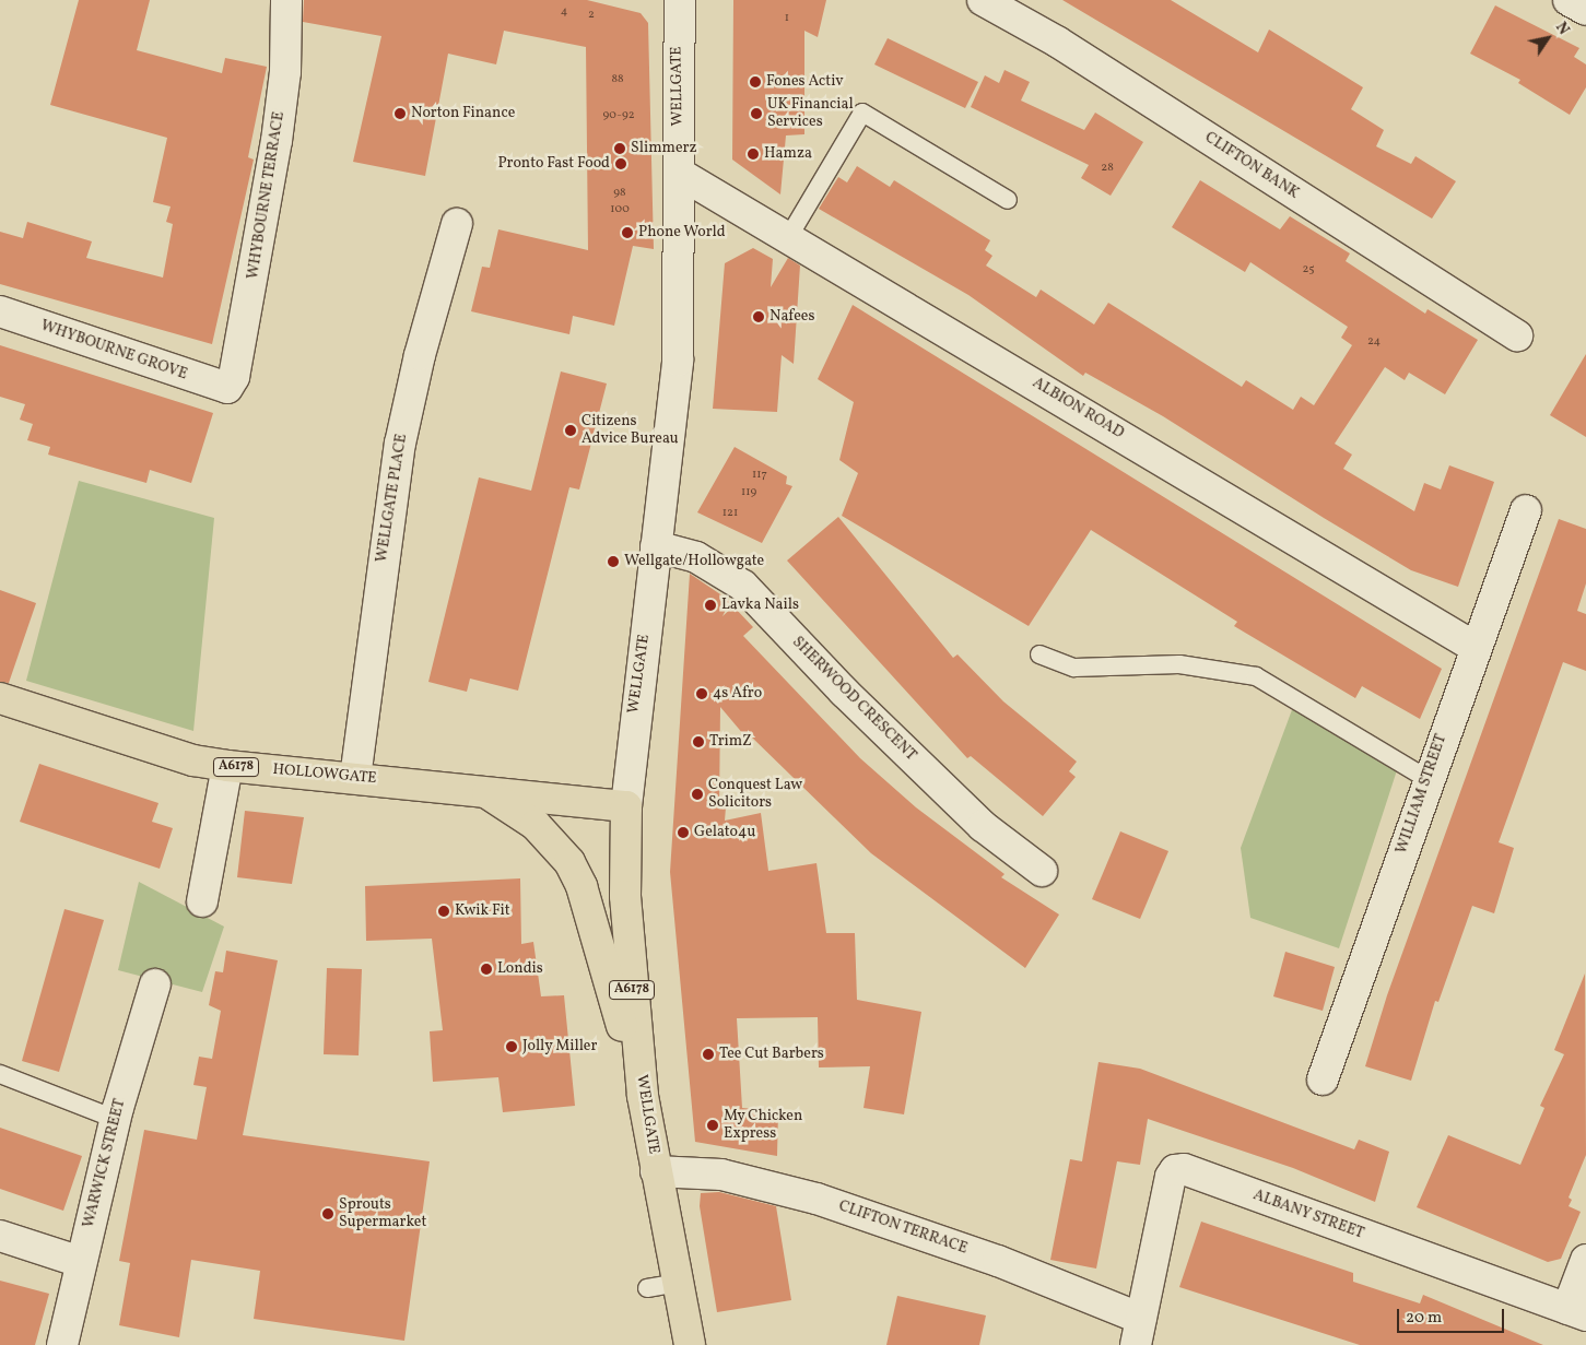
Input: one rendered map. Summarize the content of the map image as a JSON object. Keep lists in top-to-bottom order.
{
  "streets": {
    "main road": ["WELLGATE", "A6178", "HOLLOWGATE"],
    "street": [
      "CLIFTON BANK",
      "WHYBOURNE TERRACE",
      "WHYBOURNE GROVE",
      "ALBION ROAD",
      "WELLGATE PLACE",
      "SHERWOOD CRESCENT",
      "WILLIAM STREET",
      "WARWICK STREET",
      "ALBANY STREET",
      "CLIFTON TERRACE"
    ]
  },
  "crossings": [
    ["WELLGATE", "ALBION ROAD"],
    ["WELLGATE", "SHERWOOD CRESCENT"],
    ["WELLGATE", "A6178"],
    ["WELLGATE", "HOLLOWGATE"],
    ["WELLGATE", "CLIFTON TERRACE"],
    ["WHYBOURNE TERRACE", "WHYBOURNE GROVE"],
    ["ALBION ROAD", "WILLIAM STREET"],
    ["WELLGATE PLACE", "HOLLOWGATE"],
    ["A6178", "HOLLOWGATE"],
    ["ALBANY STREET", "CLIFTON TERRACE"]
  ],
  "places": [
    "Fones Activ",
    "Norton Finance",
    "UK Financial Services",
    "Slimmerz",
    "Hamza",
    "Pronto Fast Food",
    "Phone World",
    "Nafees",
    "Citizens Advice Bureau",
    "Wellgate/Hollowgate",
    "Lavka Nails",
    "4s Afro",
    "TrimZ",
    "Conquest Law Solicitors",
    "Gelato4u",
    "Kwik Fit",
    "Londis",
    "Jolly Miller",
    "Tee Cut Barbers",
    "My Chicken Express",
    "Sprouts Supermarket"
  ],
  "house_numbers": [
    "4",
    "2",
    "1",
    "88",
    "90-92",
    "28",
    "98",
    "100",
    "25",
    "24",
    "117",
    "119",
    "121"
  ],
  "scale_bar": "20 m",
  "north": "top right"
}
